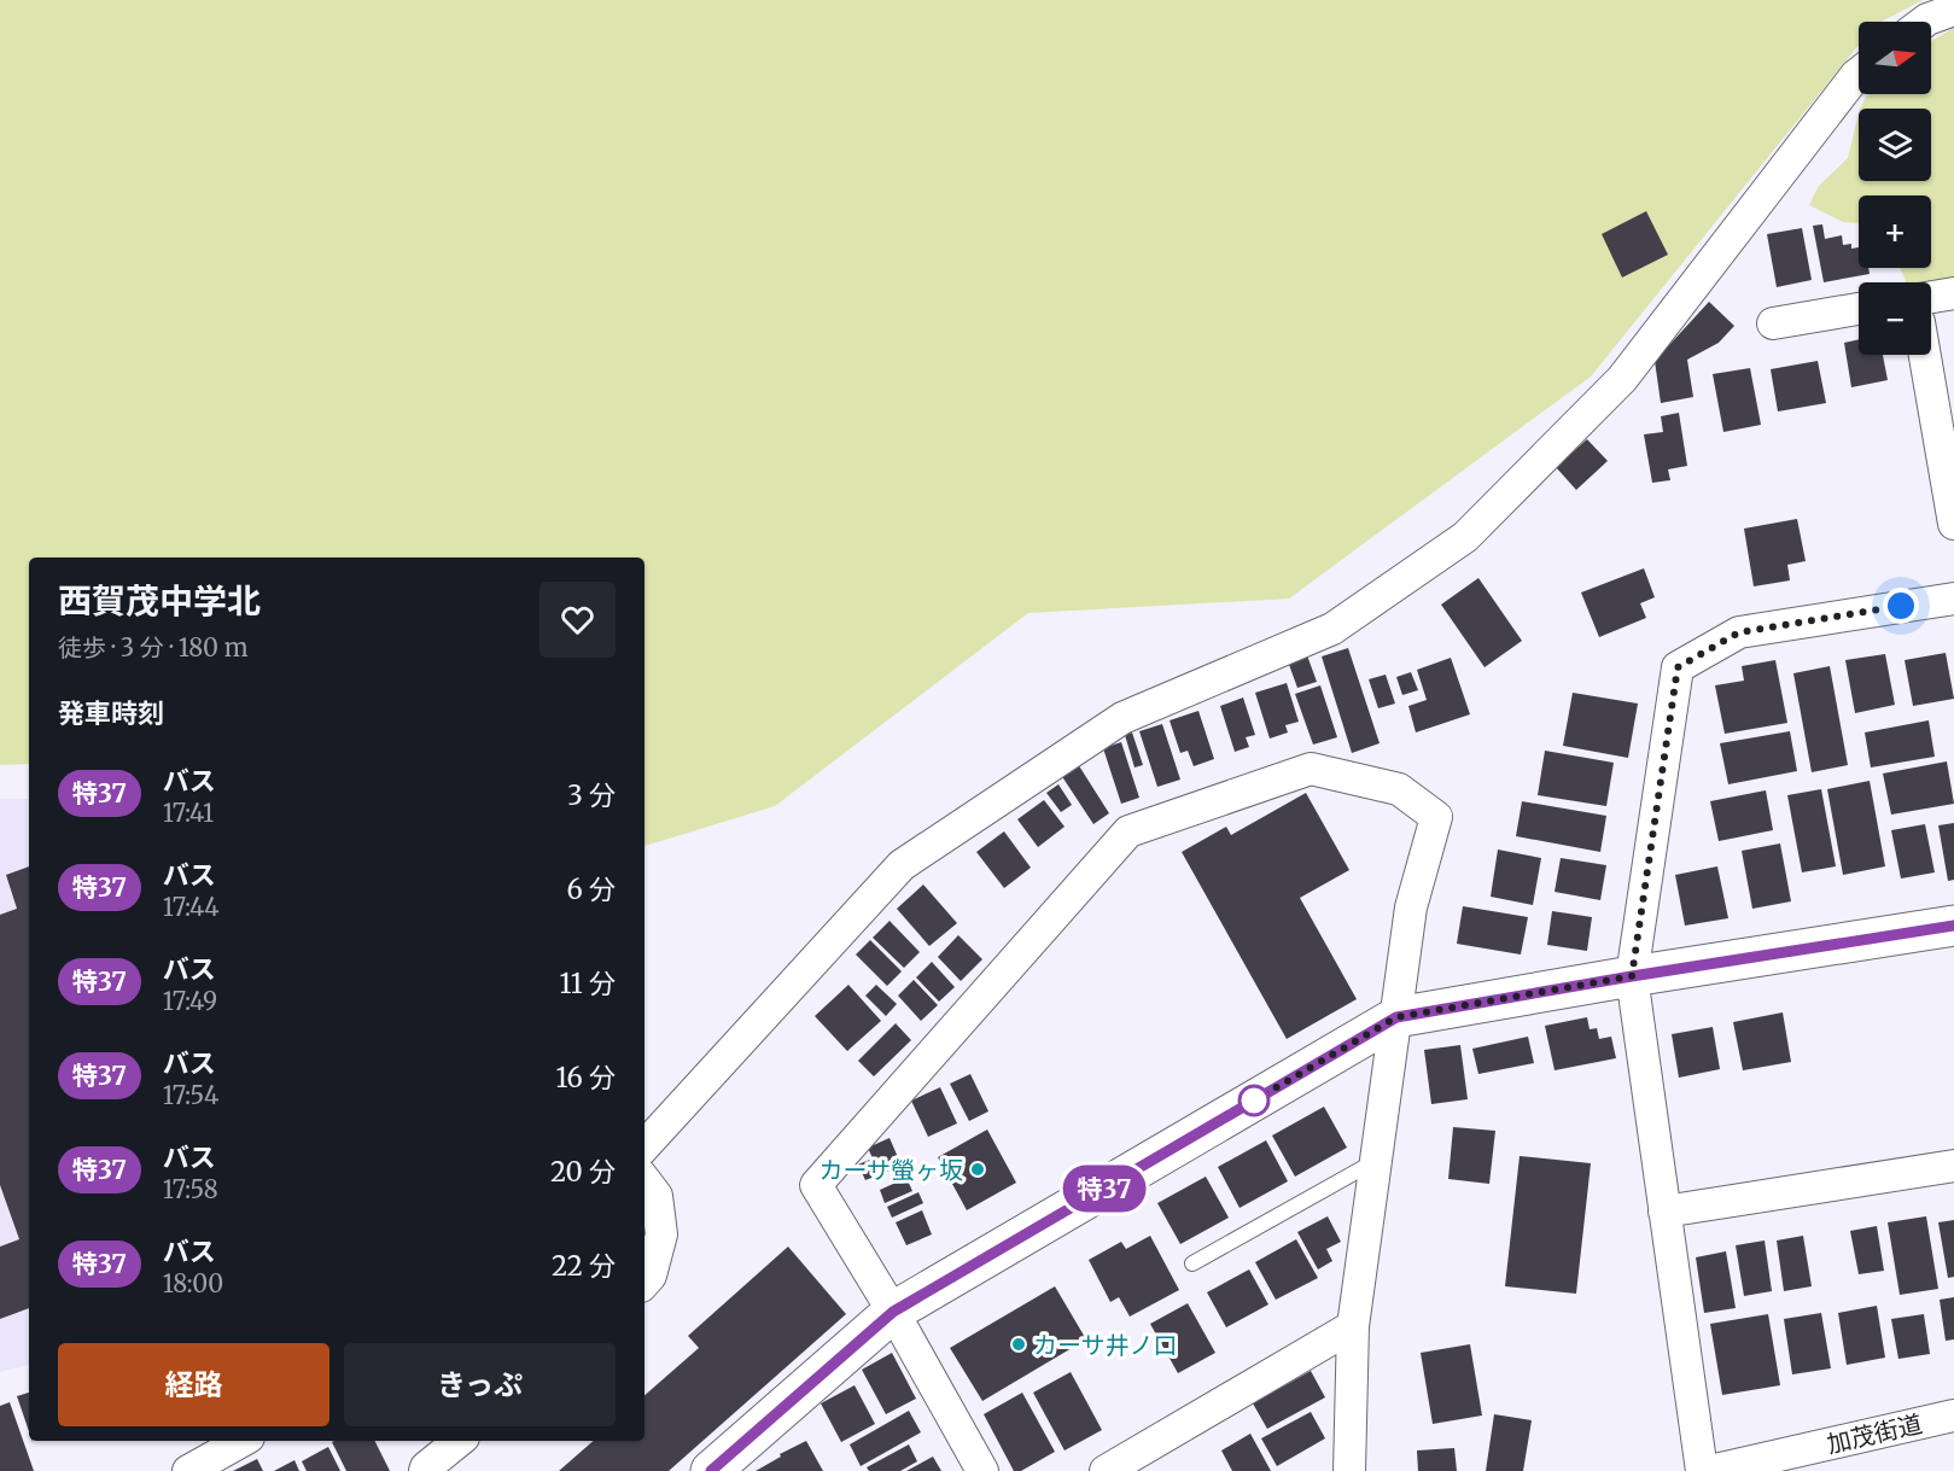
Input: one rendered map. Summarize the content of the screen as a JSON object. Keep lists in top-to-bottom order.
{
  "streets": {
    "street": ["加茂街道"]
  },
  "places": ["カーサ螢ヶ坂", "カーサ井ノ口"],
  "lines": ["bus line 特37"],
  "north": "right",
  "page": {
    "on_map": "特37",
    "map_buttons": ["+", "−"],
    "heading": [
      ["西賀茂中学北", "徒歩 · 3 分 · 180 m"],
      "発車時刻"
    ],
    "list": [
      {
        "mark": "特37",
        "name": "バス",
        "note": "17:41",
        "value": "3 分"
      },
      {
        "mark": "特37",
        "name": "バス",
        "note": "17:44",
        "value": "6 分"
      },
      {
        "mark": "特37",
        "name": "バス",
        "note": "17:49",
        "value": "11 分"
      },
      {
        "mark": "特37",
        "name": "バス",
        "note": "17:54",
        "value": "16 分"
      },
      {
        "mark": "特37",
        "name": "バス",
        "note": "17:58",
        "value": "20 分"
      },
      {
        "mark": "特37",
        "name": "バス",
        "note": "18:00",
        "value": "22 分"
      }
    ],
    "buttons": ["経路", "きっぷ"]
  }
}
